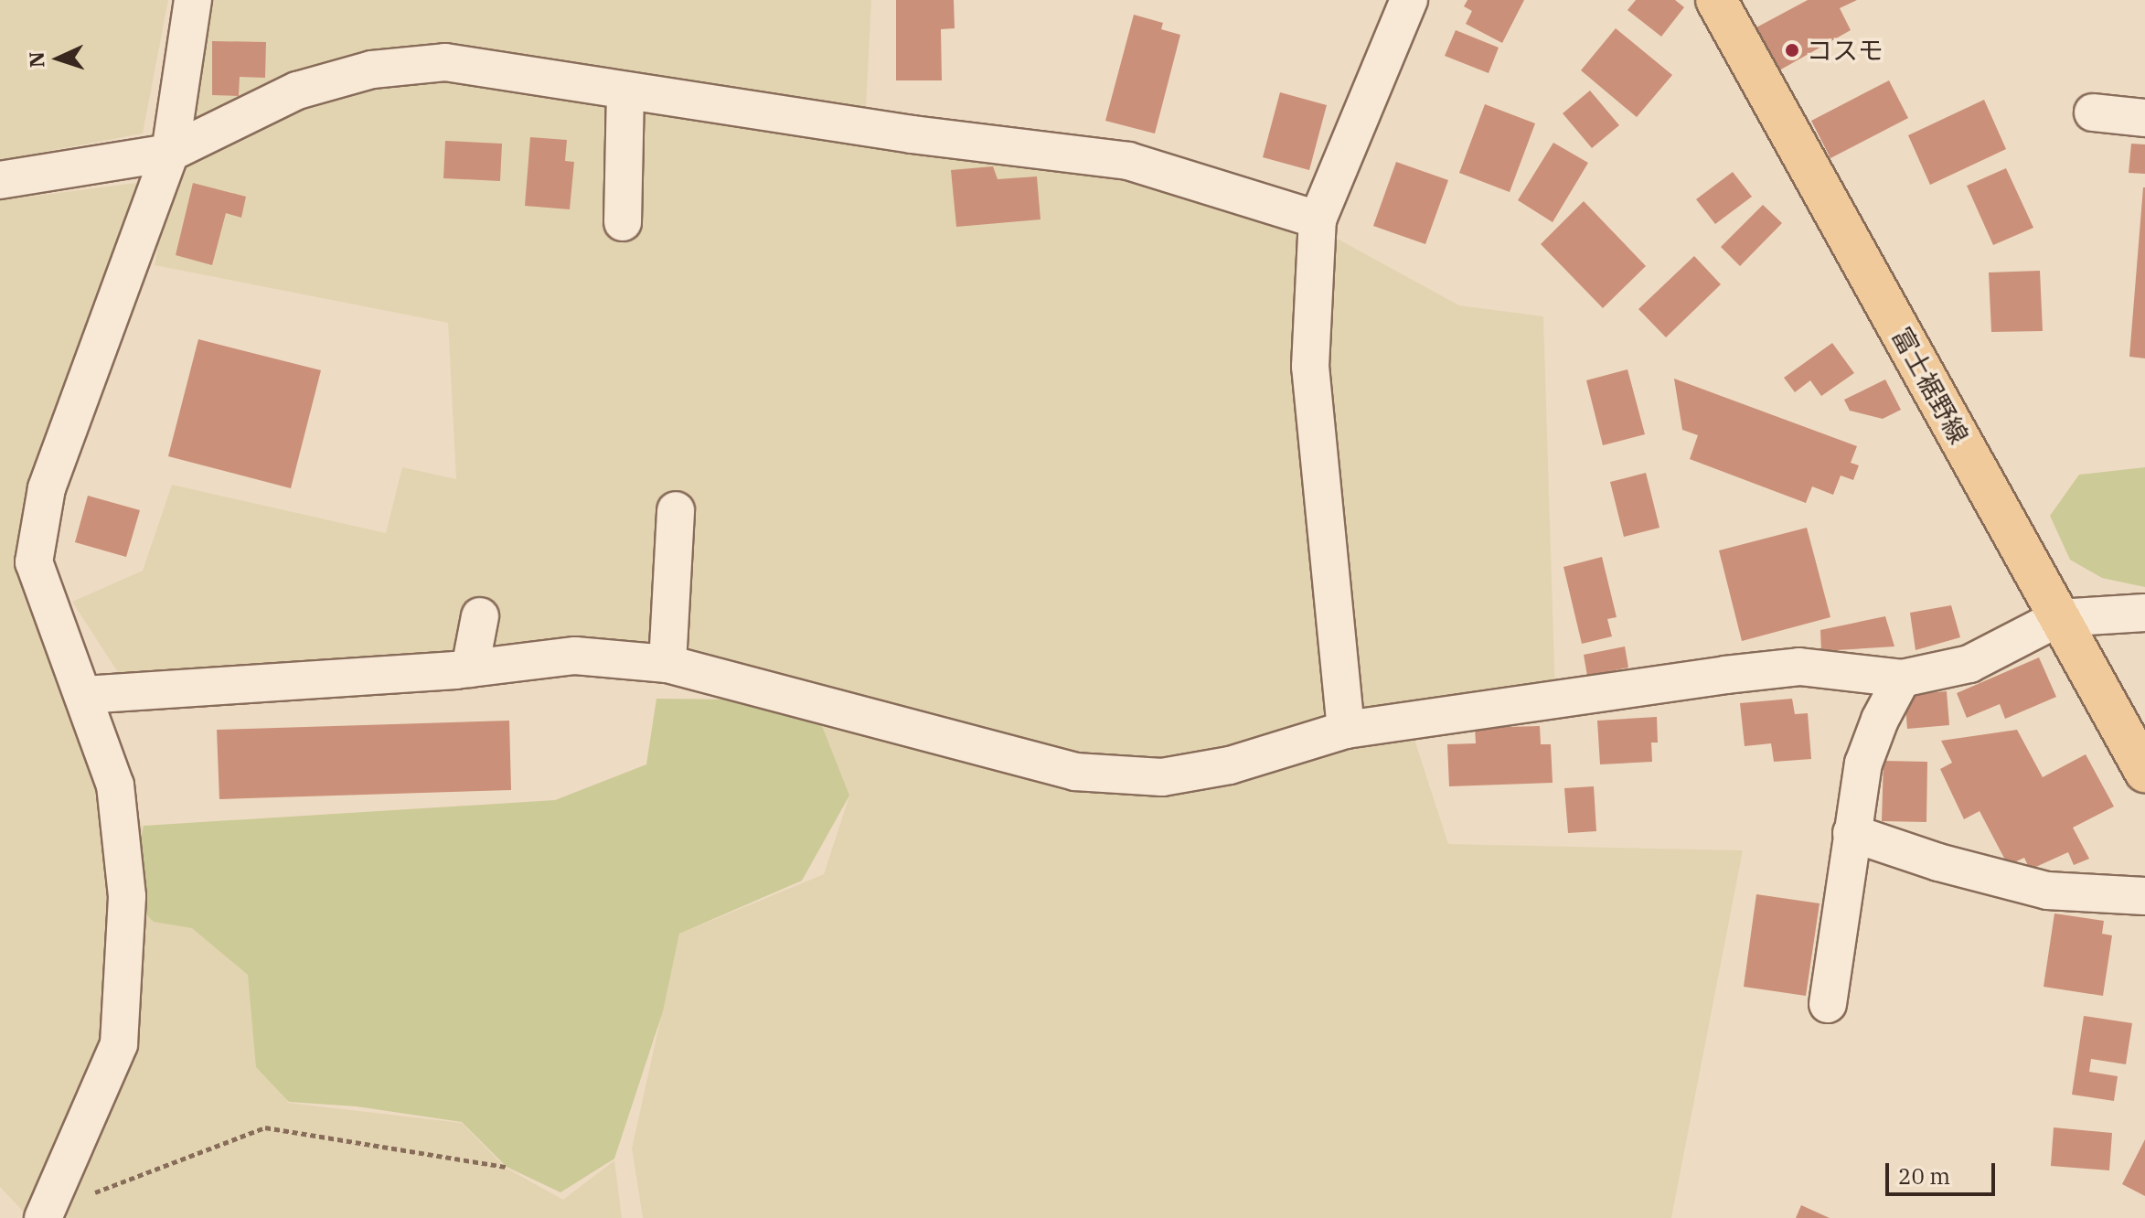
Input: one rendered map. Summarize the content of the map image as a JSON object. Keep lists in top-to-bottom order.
{
  "streets": {
    "main road": ["富士裾野線"]
  },
  "places": ["コスモ"],
  "scale_bar": "20 m",
  "north": "left"
}
